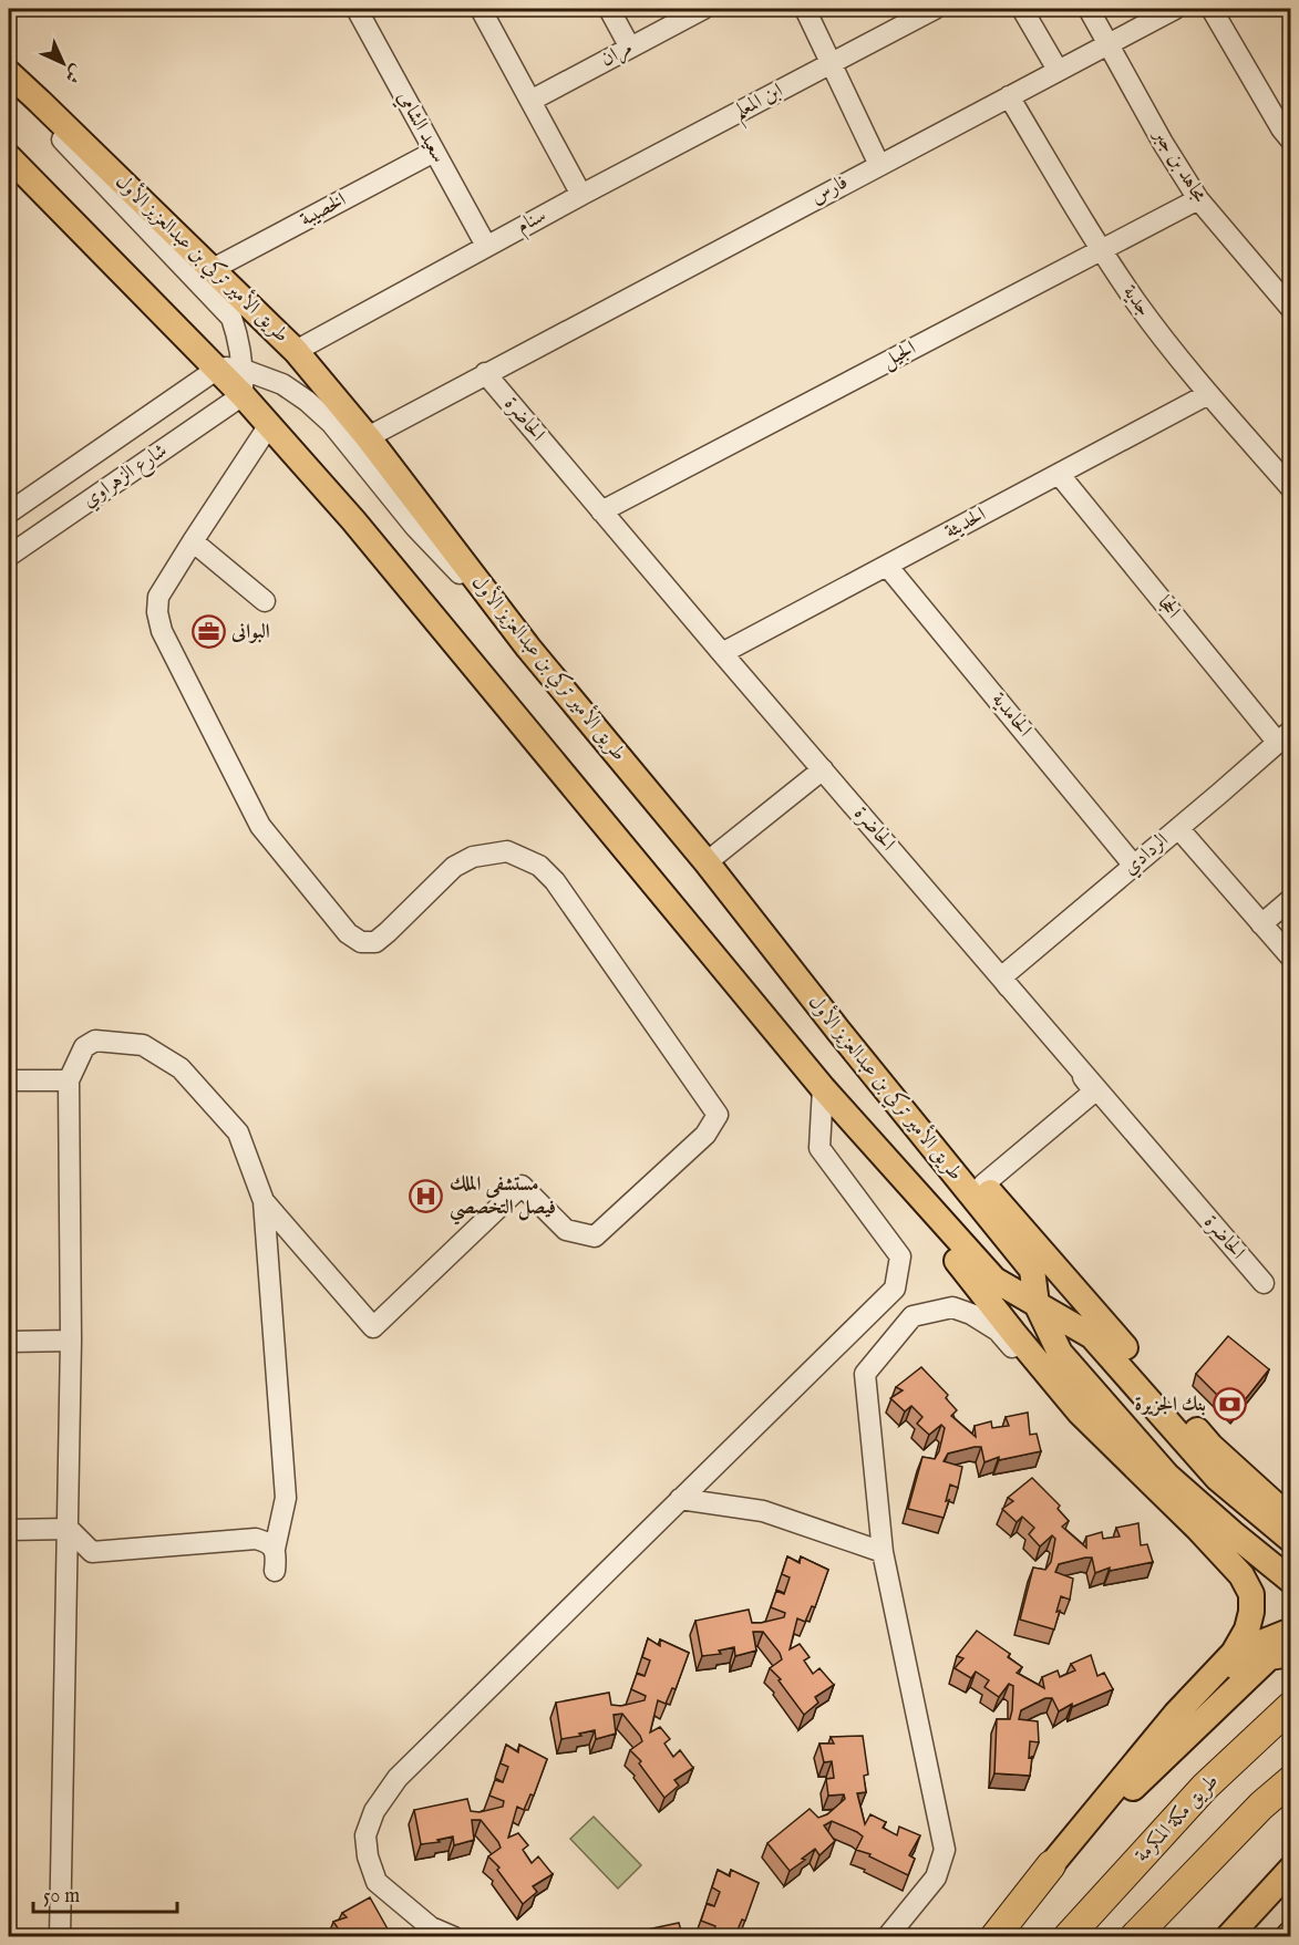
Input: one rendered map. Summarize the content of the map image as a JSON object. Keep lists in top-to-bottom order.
{
  "streets": {
    "highway": ["طريق مكة المكرمة"],
    "main road": ["طريق الأمير تركي بن عبدالعزيز الأول"],
    "street": [
      "مران",
      "ابن المعلم",
      "سعيد الشامي",
      "مجاهد بن جبر",
      "فارس",
      "الخصيبة",
      "سنام",
      "جدية",
      "الجيل",
      "الحاضرة",
      "شارع الزهراوي",
      "الحديثة",
      "الحجا",
      "الحامدية",
      "الردادي"
    ]
  },
  "crossings": [
    ["ابن المعلم", "سنام"],
    ["سعيد الشامي", "الخصيبة"],
    ["سعيد الشامي", "سنام"],
    ["مجاهد بن جبر", "فارس"],
    ["مجاهد بن جبر", "الجيل"],
    ["فارس", "طريق الأمير تركي بن عبدالعزيز الأول"],
    ["فارس", "جدية"],
    ["فارس", "الحاضرة"],
    ["الخصيبة", "طريق الأمير تركي بن عبدالعزيز الأول"],
    ["سنام", "طريق الأمير تركي بن عبدالعزيز الأول"],
    ["طريق الأمير تركي بن عبدالعزيز الأول", "شارع الزهراوي"],
    ["جدية", "الجيل"],
    ["جدية", "الحديثة"],
    ["الجيل", "الحاضرة"],
    ["الحاضرة", "الحديثة"],
    ["الحاضرة", "الردادي"],
    ["الحديثة", "الحجا"],
    ["الحديثة", "الحامدية"],
    ["الحجا", "الردادي"],
    ["الحامدية", "الردادي"]
  ],
  "places": {
    "office": ["البوانى"],
    "hospital": ["مستشفى الملك فيصل التخصصي"],
    "bank": ["بنك الجزيرة"]
  },
  "scale_bar": "50 m",
  "north": "bottom right"
}
